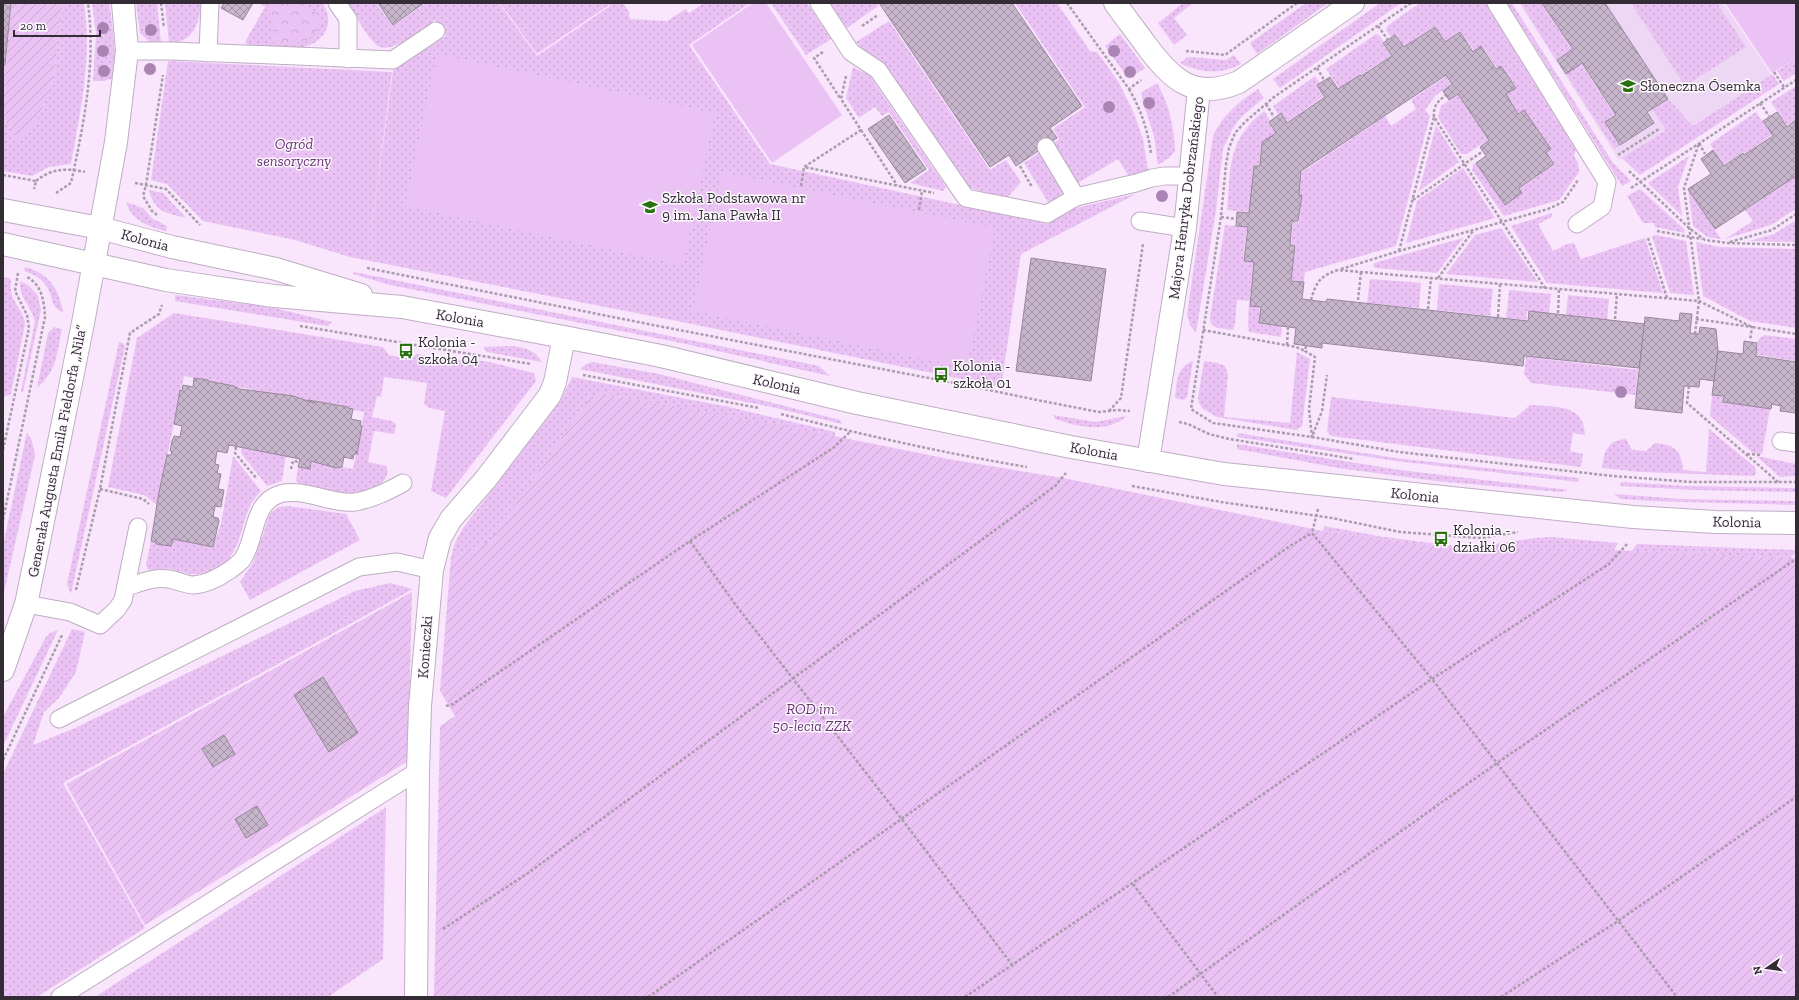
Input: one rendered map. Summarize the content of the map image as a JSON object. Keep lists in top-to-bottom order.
{
  "streets": {
    "street": [
      "Majora Henryka Dobrzańskiego",
      "Kolonia",
      "Generała Augusta Emila Fieldorfa „Nila”",
      "Konieczki"
    ]
  },
  "crossings": [
    ["Majora Henryka Dobrzańskiego", "Kolonia"],
    ["Kolonia", "Generała Augusta Emila Fieldorfa „Nila”"],
    ["Kolonia", "Konieczki"]
  ],
  "parks": ["Ogród sensoryczny", "ROD im. 50-lecia ZZK"],
  "places": {
    "school or university": ["Słoneczna Ósemka", "Szkoła Podstawowa nr 9 im. Jana Pawła II"],
    "bus stop": ["Kolonia - szkoła 04", "Kolonia - szkoła 01", "Kolonia - działki 06"]
  },
  "scale_bar": "20 m",
  "north": "left"
}
